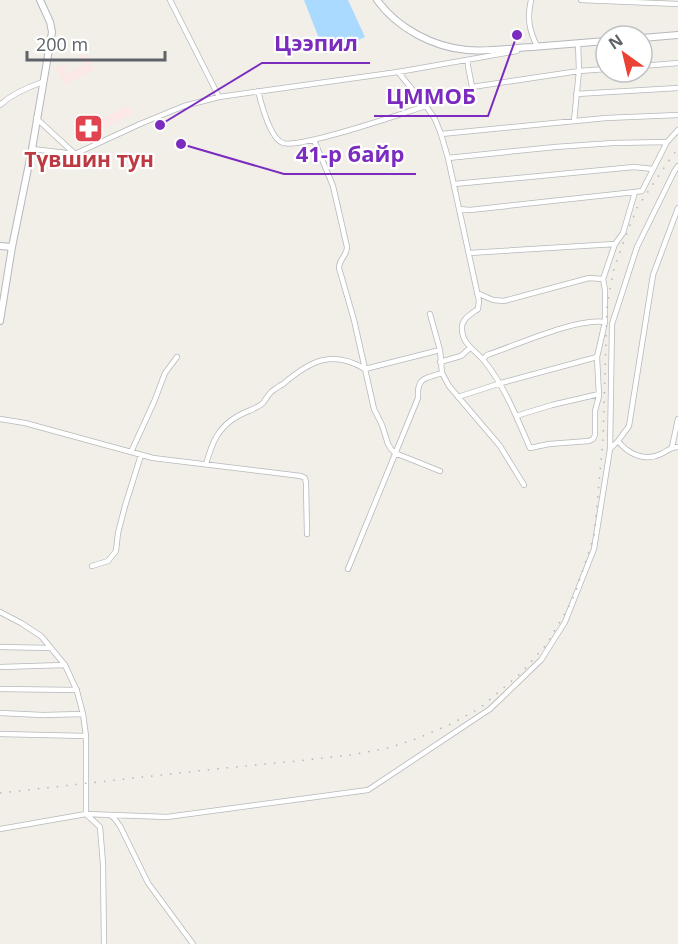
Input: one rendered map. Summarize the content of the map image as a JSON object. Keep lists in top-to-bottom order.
{
  "places": {
    "other": ["ЦММОБ", "Цээпил", "41-р байр"],
    "pharmacy": ["Түвшин тун"]
  },
  "scale_bar": "200 m",
  "north": "top left"
}
